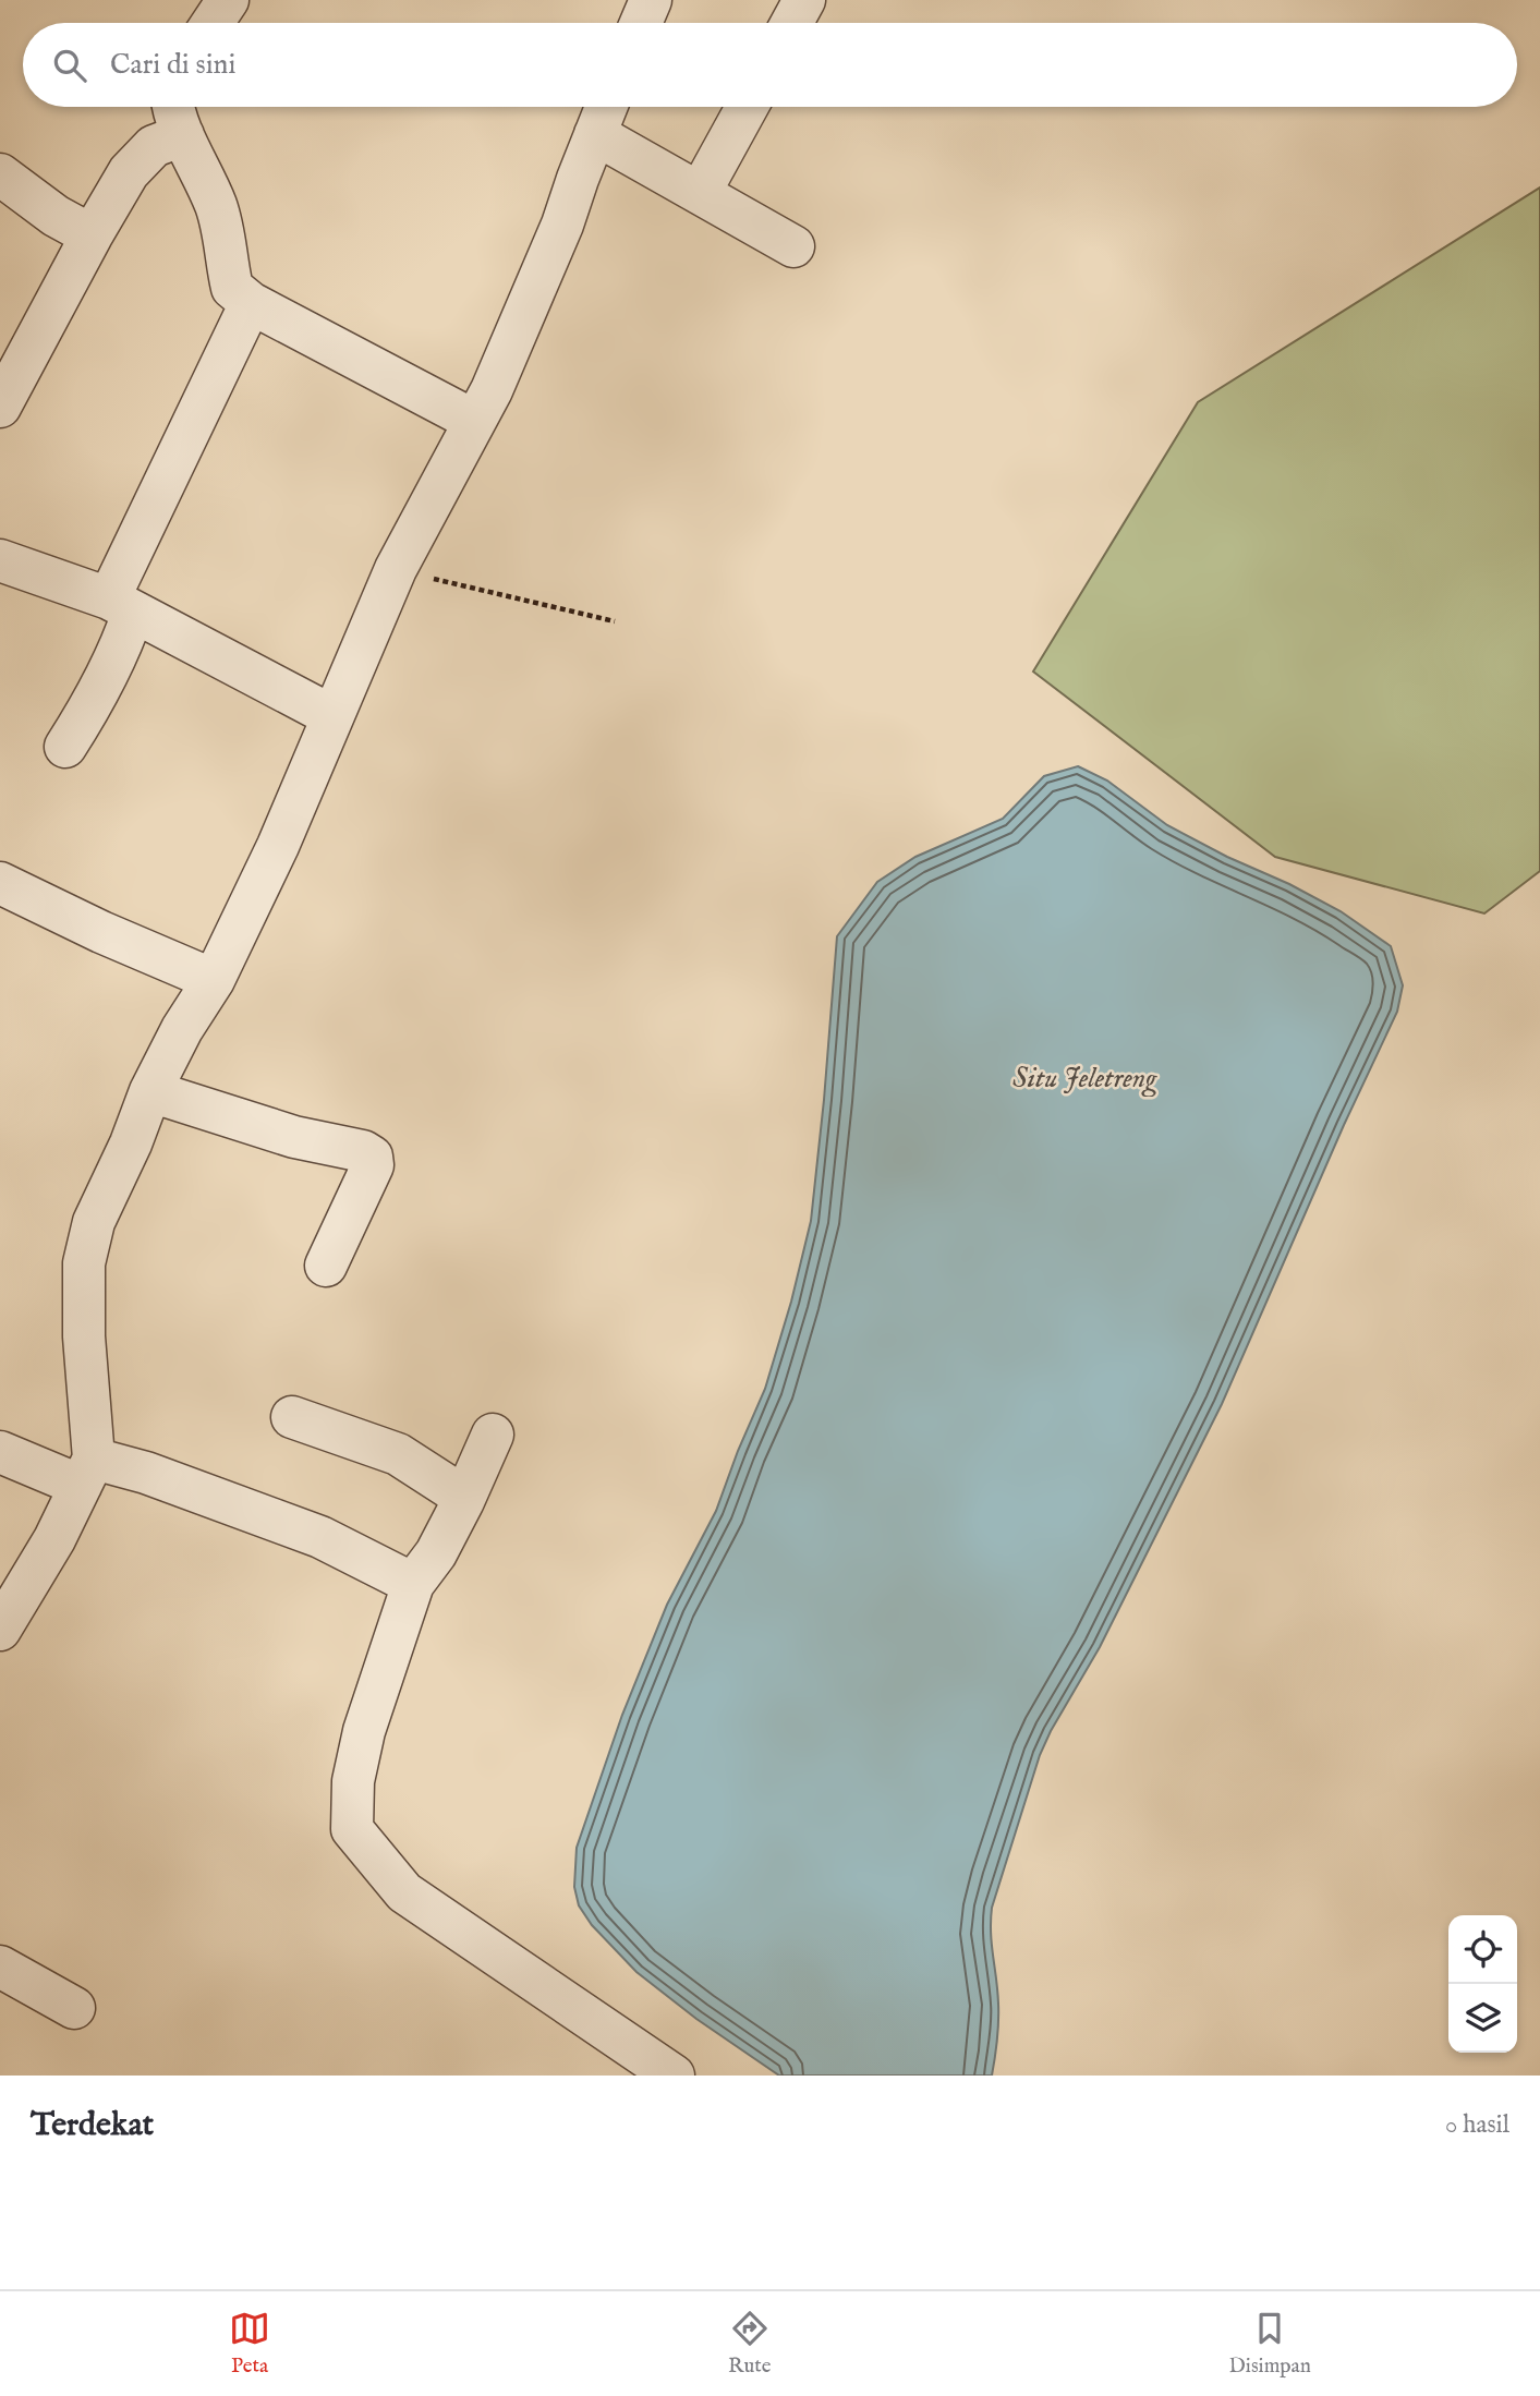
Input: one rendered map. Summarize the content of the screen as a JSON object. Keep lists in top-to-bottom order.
{
  "water": ["Situ Jeletreng"],
  "page": {
    "search": "Cari di sini",
    "heading": ["Terdekat", "0 hasil"],
    "nav": ["Peta", "Rute", "Disimpan"]
  }
}
